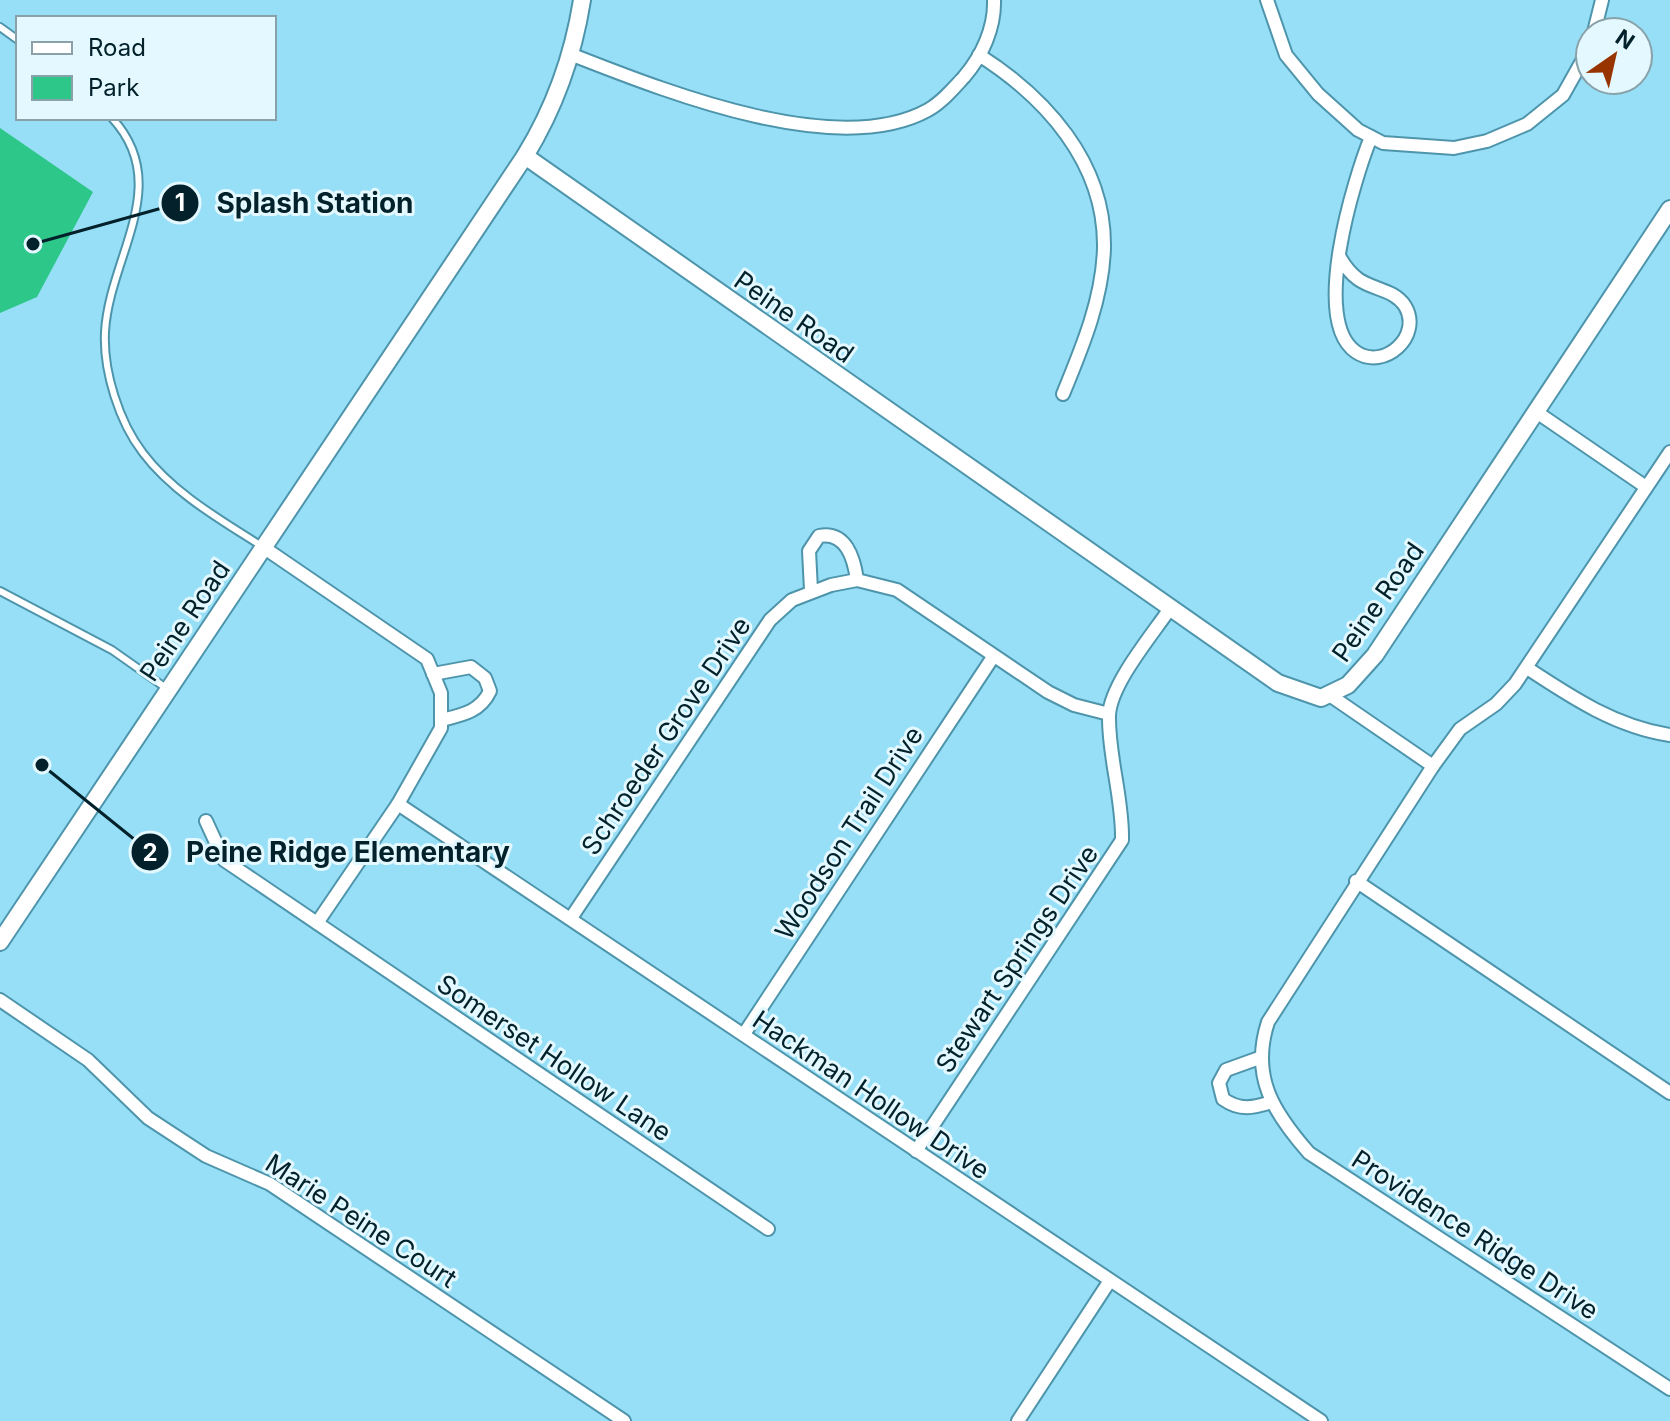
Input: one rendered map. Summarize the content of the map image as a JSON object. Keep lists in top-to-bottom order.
{
  "streets": {
    "street": [
      "Peine Road",
      "Schroeder Grove Drive",
      "Woodson Trail Drive",
      "Stewart Springs Drive",
      "Somerset Hollow Lane",
      "Hackman Hollow Drive",
      "Marie Peine Court",
      "Providence Ridge Drive"
    ]
  },
  "crossings": [
    ["Schroeder Grove Drive", "Woodson Trail Drive"],
    ["Schroeder Grove Drive", "Stewart Springs Drive"],
    ["Schroeder Grove Drive", "Hackman Hollow Drive"],
    ["Woodson Trail Drive", "Hackman Hollow Drive"],
    ["Stewart Springs Drive", "Hackman Hollow Drive"]
  ],
  "places": ["Splash Station", "Peine Ridge Elementary"],
  "legend": ["Road", "Park"],
  "north": "top right"
}
